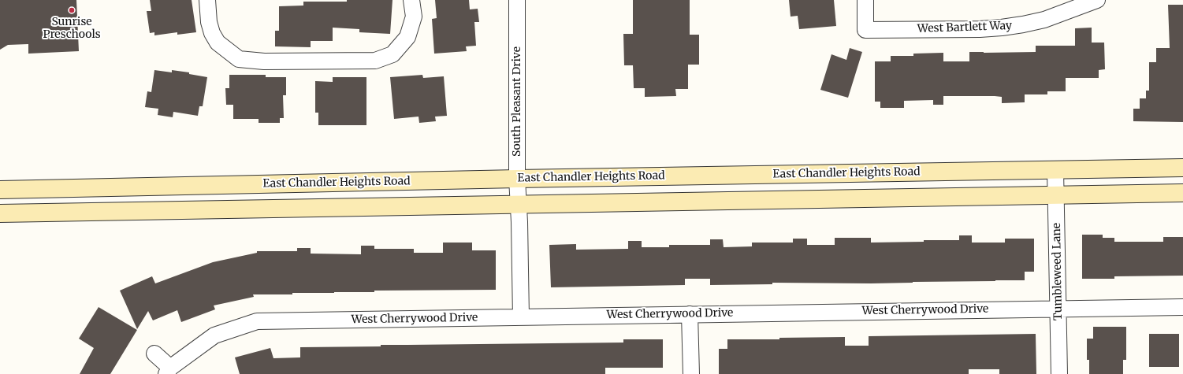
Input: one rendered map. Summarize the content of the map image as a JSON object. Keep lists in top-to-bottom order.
{
  "streets": {
    "main road": ["East Chandler Heights Road"],
    "street": [
      "West Bartlett Way",
      "South Pleasant Drive",
      "Tumbleweed Lane",
      "West Cherrywood Drive"
    ]
  },
  "crossings": [
    ["South Pleasant Drive", "East Chandler Heights Road"],
    ["South Pleasant Drive", "West Cherrywood Drive"],
    ["East Chandler Heights Road", "Tumbleweed Lane"],
    ["Tumbleweed Lane", "West Cherrywood Drive"]
  ],
  "places": ["Sunrise Preschools"]
}
